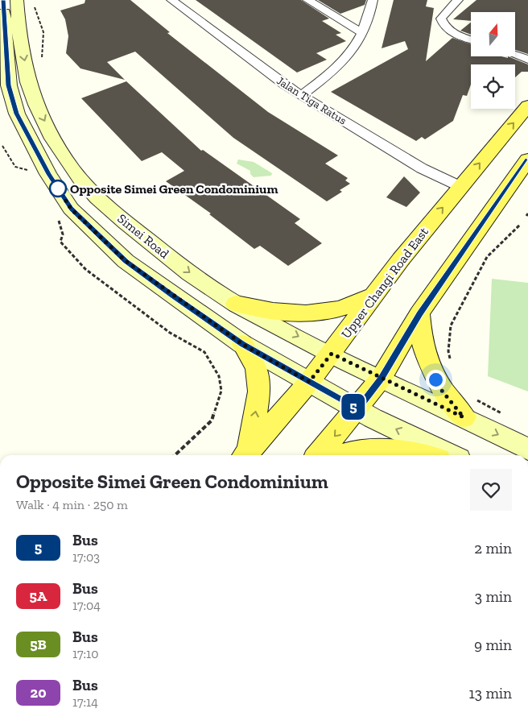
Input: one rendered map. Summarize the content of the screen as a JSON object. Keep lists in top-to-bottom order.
{
  "streets": {
    "main road": ["Simei Road", "Upper Changi Road East"],
    "street": ["Jalan Tiga Ratus"]
  },
  "crossings": [
    ["Jalan Tiga Ratus", "Upper Changi Road East"],
    ["Simei Road", "Upper Changi Road East"]
  ],
  "places": ["Opposite Simei Green Condominium"],
  "lines": ["bus line 5"],
  "north": "top",
  "page": {
    "on_map": "5",
    "heading": ["Opposite Simei Green Condominium", "Walk · 4 min · 250 m"],
    "list": [
      {
        "mark": "5",
        "name": "Bus",
        "note": "17:03",
        "value": "2 min"
      },
      {
        "mark": "5A",
        "name": "Bus",
        "note": "17:04",
        "value": "3 min"
      },
      {
        "mark": "5B",
        "name": "Bus",
        "note": "17:10",
        "value": "9 min"
      },
      {
        "mark": "20",
        "name": "Bus",
        "note": "17:14",
        "value": "13 min"
      }
    ]
  }
}
